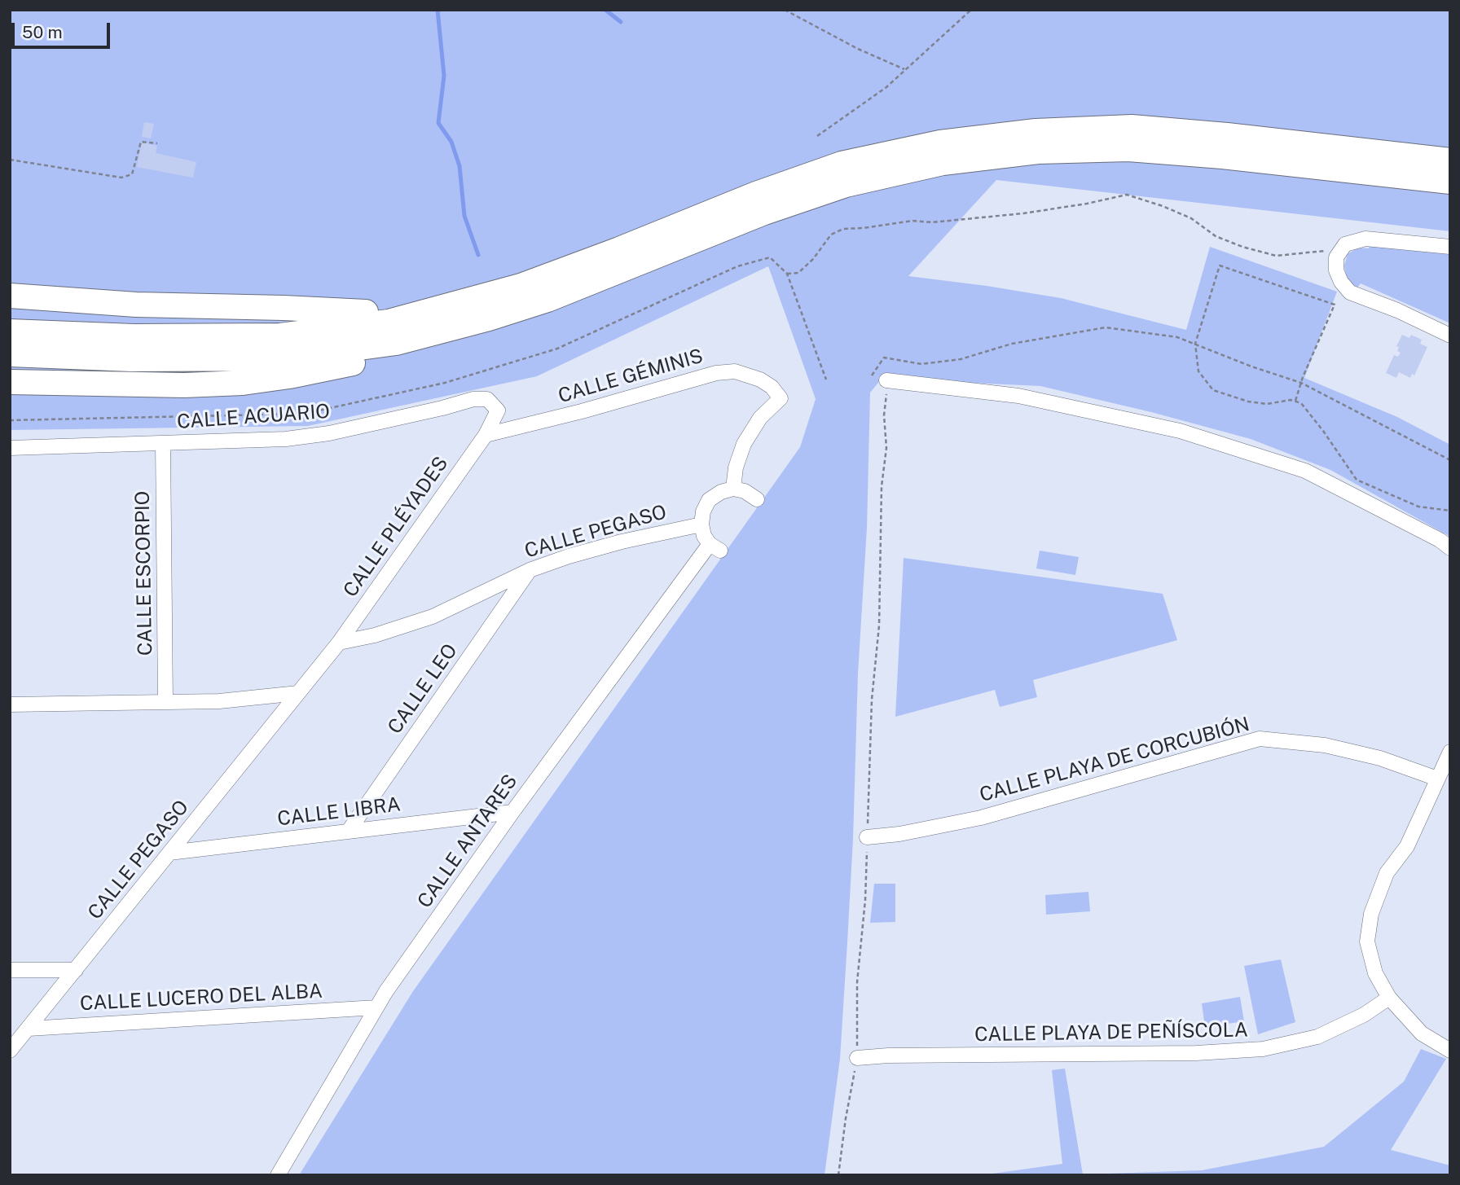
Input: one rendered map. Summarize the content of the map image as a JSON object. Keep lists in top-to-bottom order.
{
  "streets": {
    "street": [
      "CALLE GÉMINIS",
      "CALLE ACUARIO",
      "CALLE PLÉYADES",
      "CALLE PEGASO",
      "CALLE ESCORPIO",
      "CALLE LEO",
      "CALLE PLAYA DE CORCUBIÓN",
      "CALLE LIBRA",
      "CALLE ANTARES",
      "CALLE LUCERO DEL ALBA",
      "CALLE PLAYA DE PEÑÍSCOLA"
    ]
  },
  "crossings": [
    ["CALLE GÉMINIS", "CALLE ACUARIO"],
    ["CALLE GÉMINIS", "CALLE PLÉYADES"],
    ["CALLE ACUARIO", "CALLE PLÉYADES"],
    ["CALLE ACUARIO", "CALLE ESCORPIO"],
    ["CALLE PLÉYADES", "CALLE PEGASO"],
    ["CALLE PEGASO", "CALLE LEO"],
    ["CALLE PEGASO", "CALLE LIBRA"],
    ["CALLE PEGASO", "CALLE ANTARES"],
    ["CALLE PEGASO", "CALLE LUCERO DEL ALBA"],
    ["CALLE LEO", "CALLE LIBRA"],
    ["CALLE LIBRA", "CALLE ANTARES"],
    ["CALLE ANTARES", "CALLE LUCERO DEL ALBA"]
  ],
  "scale_bar": "50 m"
}
